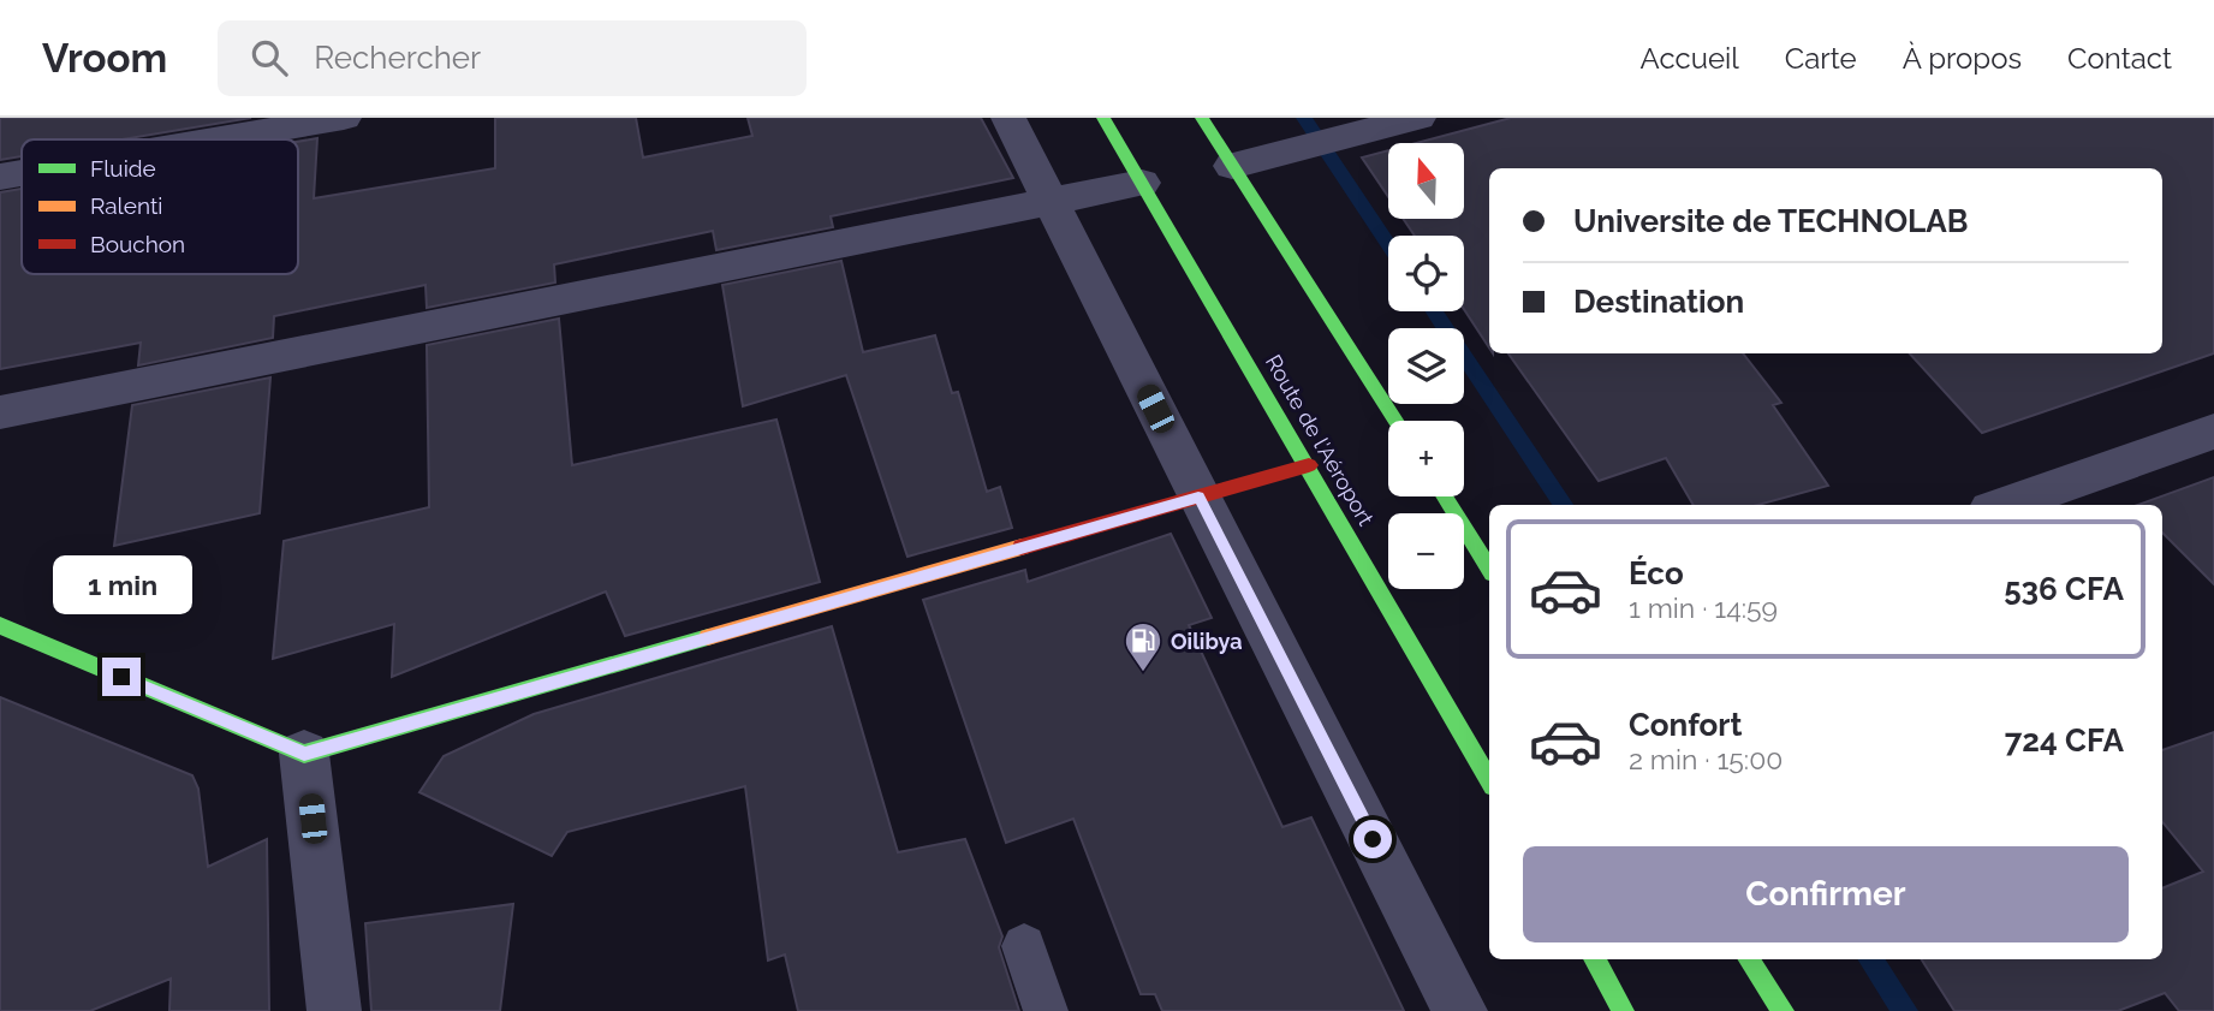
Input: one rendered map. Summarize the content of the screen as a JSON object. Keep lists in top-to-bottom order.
{
  "streets": {
    "main road": ["Route de l'Aéroport"]
  },
  "places": {
    "fuel station": ["Oilibya"]
  },
  "legend": ["Fluide", "Ralenti", "Bouchon"],
  "north": "top",
  "page": {
    "header": "Vroom",
    "search": "Rechercher",
    "nav": [
      "Accueil",
      "Carte",
      "À propos",
      "Contact"
    ],
    "map_buttons": ["+", "−"],
    "banner": ["Universite de TECHNOLAB", "Destination"],
    "list": [
      {
        "name": "Éco",
        "note": "1 min · 14:59",
        "value": "536 CFA"
      },
      {
        "name": "Confort",
        "note": "2 min · 15:00",
        "value": "724 CFA"
      }
    ],
    "bubble": "1 min",
    "buttons": "Confirmer"
  }
}
